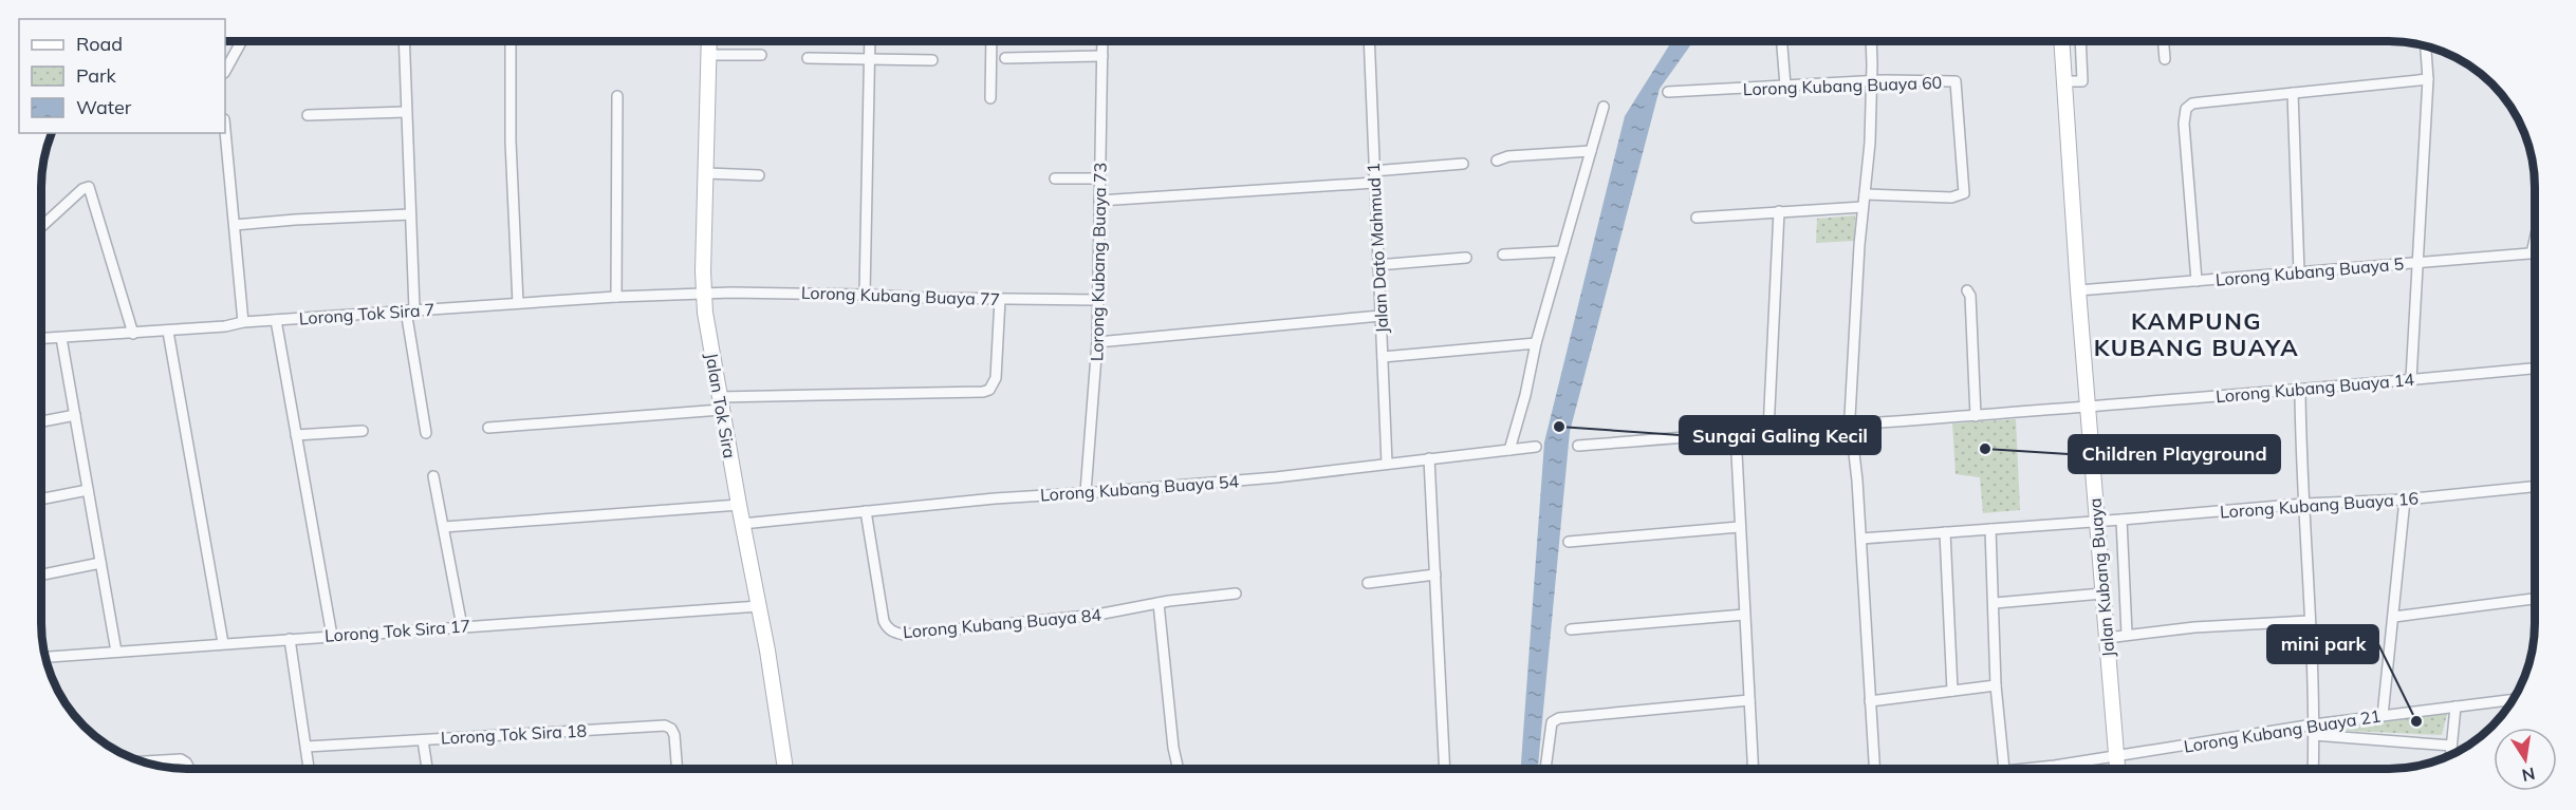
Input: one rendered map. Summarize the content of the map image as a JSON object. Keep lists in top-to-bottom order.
{
  "streets": {
    "street": [
      "Lorong Kubang Buaya 60",
      "Jalan Dato Mahmud 1",
      "Lorong Kubang Buaya 73",
      "Lorong Kubang Buaya 5",
      "Lorong Kubang Buaya 77",
      "Lorong Tok Sira 7",
      "Lorong Kubang Buaya 14",
      "Jalan Tok Sira",
      "Lorong Kubang Buaya 54",
      "Lorong Kubang Buaya 16",
      "Jalan Kubang Buaya",
      "Lorong Kubang Buaya 84",
      "Lorong Tok Sira 17",
      "Lorong Kubang Buaya 21",
      "Lorong Tok Sira 18"
    ]
  },
  "crossings": [
    ["Jalan Dato Mahmud 1", "Lorong Kubang Buaya 54"],
    ["Lorong Kubang Buaya 73", "Lorong Kubang Buaya 77"],
    ["Lorong Kubang Buaya 73", "Lorong Kubang Buaya 54"],
    ["Lorong Kubang Buaya 5", "Jalan Kubang Buaya"],
    ["Lorong Kubang Buaya 77", "Lorong Tok Sira 7"],
    ["Lorong Kubang Buaya 77", "Jalan Tok Sira"],
    ["Lorong Tok Sira 7", "Jalan Tok Sira"],
    ["Lorong Kubang Buaya 14", "Jalan Kubang Buaya"],
    ["Jalan Tok Sira", "Lorong Kubang Buaya 54"],
    ["Jalan Tok Sira", "Lorong Tok Sira 17"],
    ["Lorong Kubang Buaya 54", "Lorong Kubang Buaya 84"],
    ["Lorong Kubang Buaya 16", "Jalan Kubang Buaya"],
    ["Jalan Kubang Buaya", "Lorong Kubang Buaya 21"]
  ],
  "districts": ["KAMPUNG KUBANG BUAYA"],
  "places": ["Sungai Galing Kecil", "Children Playground", "mini park"],
  "legend": ["Road", "Park", "Water"],
  "north": "bottom"
}
